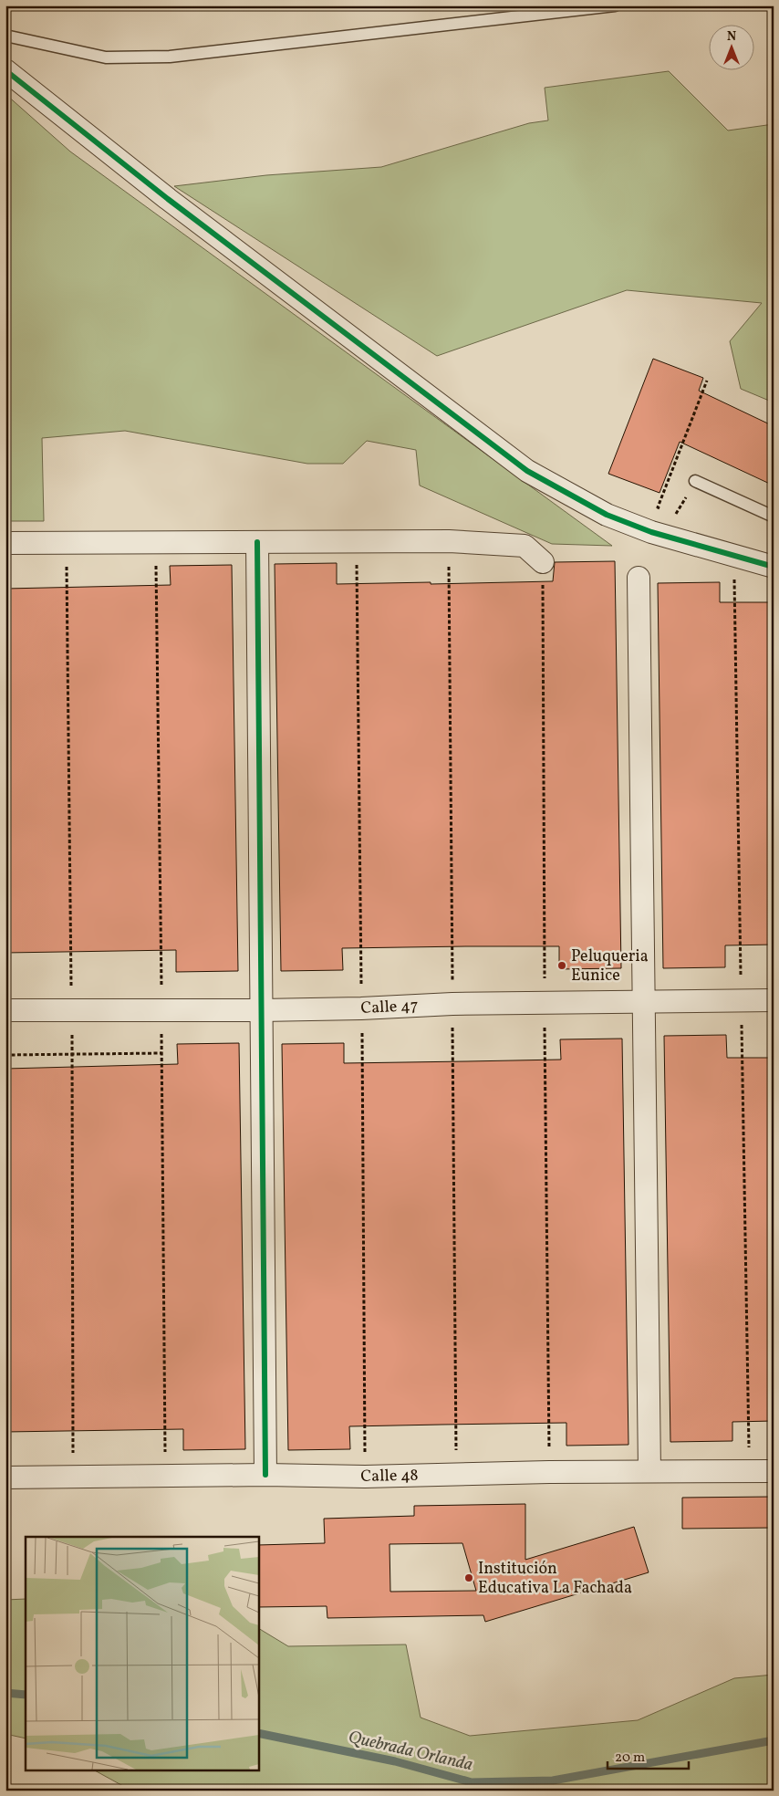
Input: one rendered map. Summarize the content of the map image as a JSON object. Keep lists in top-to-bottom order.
{
  "streets": {
    "street": ["Calle 47", "Calle 48"]
  },
  "water": ["Quebrada Orlanda"],
  "places": ["Peluqueria Eunice", "Institución Educativa La Fachada"],
  "scale_bar": "20 m",
  "north": "top"
}
